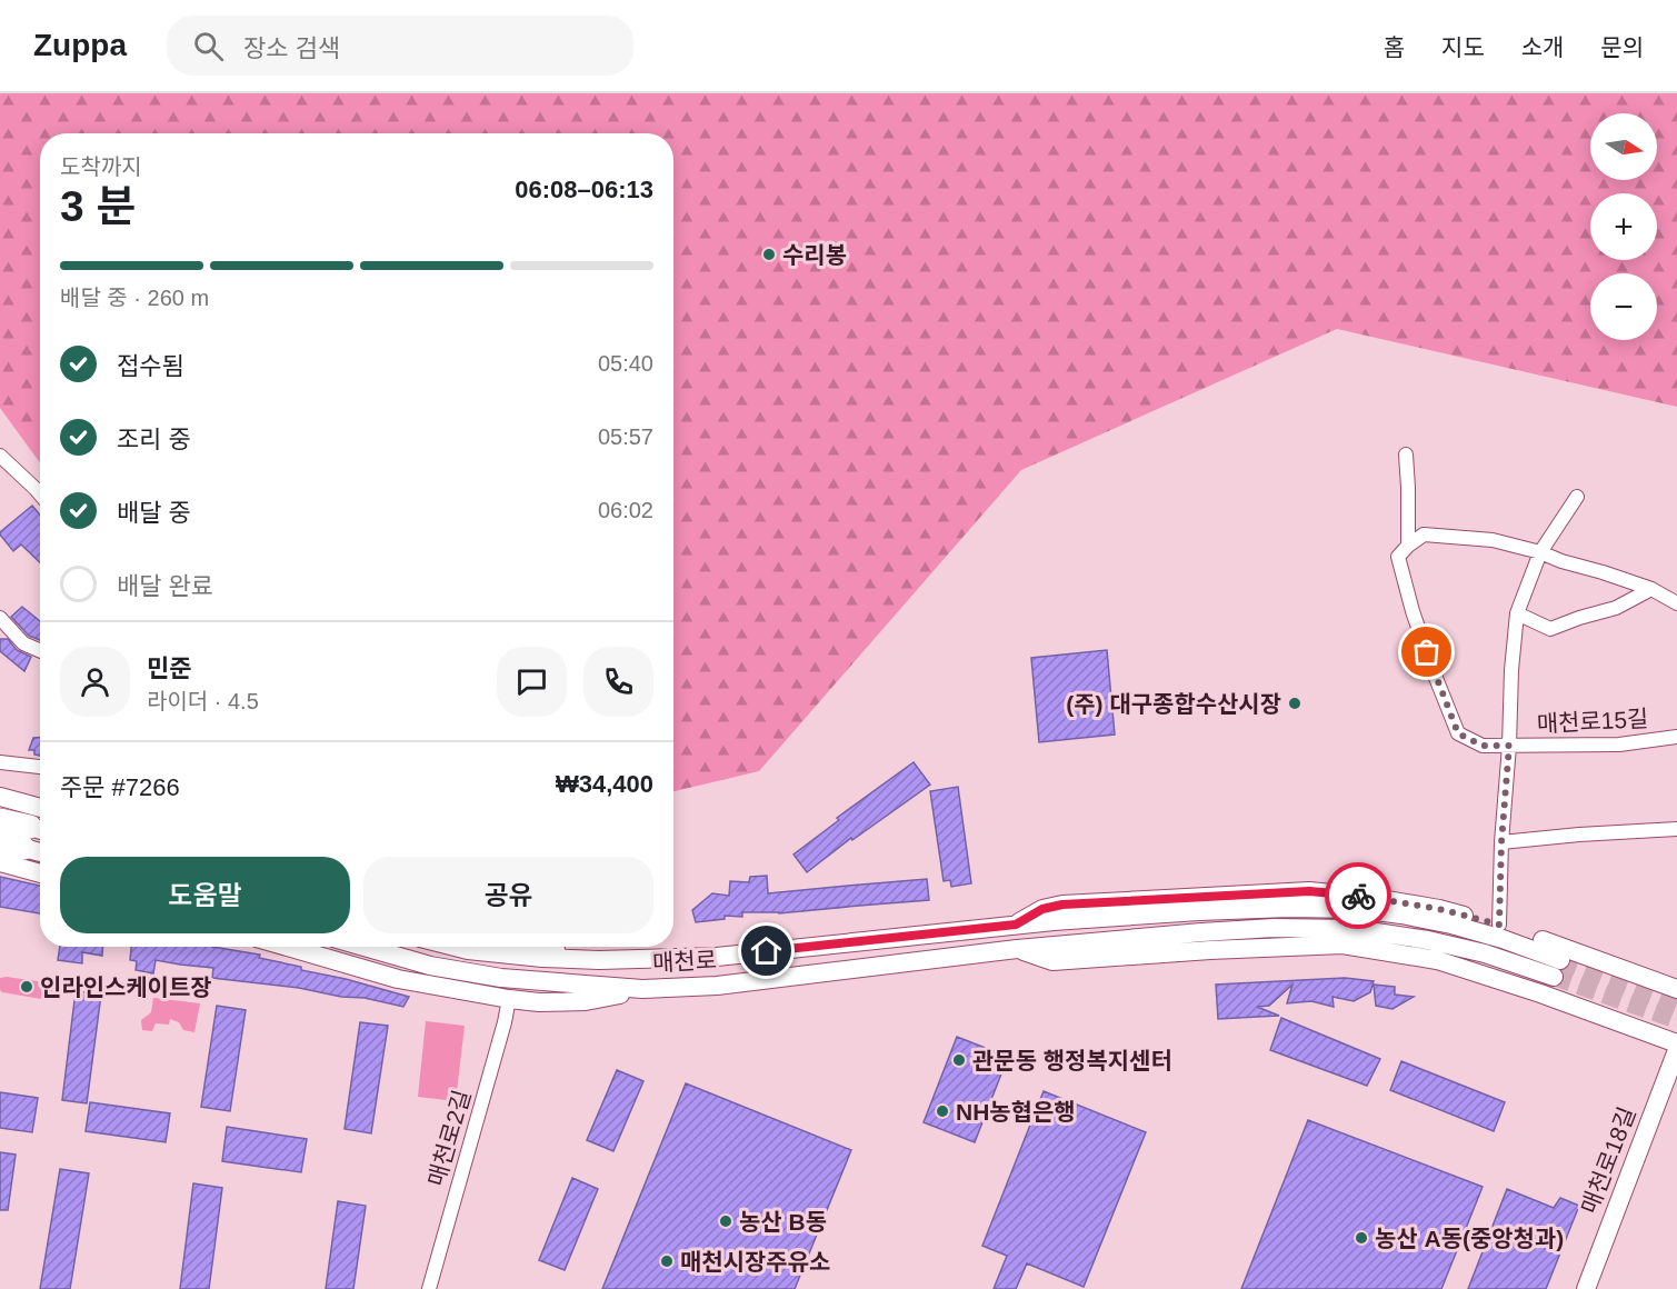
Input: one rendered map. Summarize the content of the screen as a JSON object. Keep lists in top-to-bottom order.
{
  "streets": {
    "main road": ["매천로", "매천로18길"],
    "street": ["매천로15길", "매천로2길"]
  },
  "places": [
    "수리봉",
    "(주) 대구종합수산시장",
    "인라인스케이트장",
    "관문동 행정복지센터",
    "NH농협은행",
    "농산 B동",
    "농산 A동(중앙청과)",
    "매천시장주유소"
  ],
  "north": "right",
  "page": {
    "header": "Zuppa",
    "search": "장소 검색",
    "nav": [
      "홈",
      "지도",
      "소개",
      "문의"
    ],
    "map_buttons": ["+", "−"],
    "heading": ["3 분", "도착까지", "06:08–06:13"],
    "panel": [
      "민준",
      "라이더 · 4.5",
      "주문 #7266",
      "₩34,400"
    ],
    "bar": "배달 중 · 260 m",
    "list": [
      ["접수됨", "05:40"],
      ["조리 중", "05:57"],
      ["배달 중", "06:02"],
      "배달 완료"
    ],
    "buttons": ["도움말", "공유"]
  }
}
